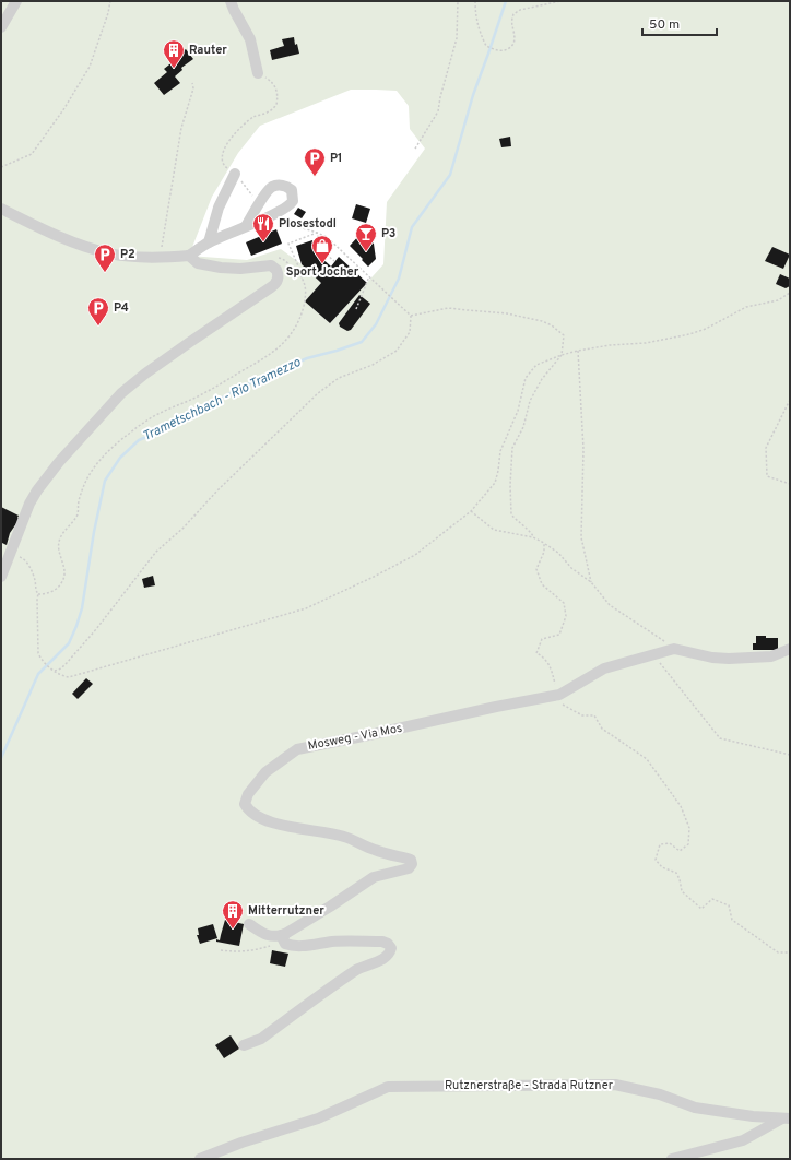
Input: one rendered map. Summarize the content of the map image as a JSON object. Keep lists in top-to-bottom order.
{
  "streets": {
    "street": ["Mosweg - Via Mos", "Rutznerstraße - Strada Rutzner"]
  },
  "water": ["Trametschbach - Rio Tramezzo"],
  "places": {
    "building": ["Rauter", "Mitterrutzner"],
    "parking": ["P1", "P2", "P4"],
    "restaurant": ["Plosestodl"],
    "bar": ["P3"],
    "shop": ["Sport Jocher"]
  },
  "scale_bar": "50 m"
}
